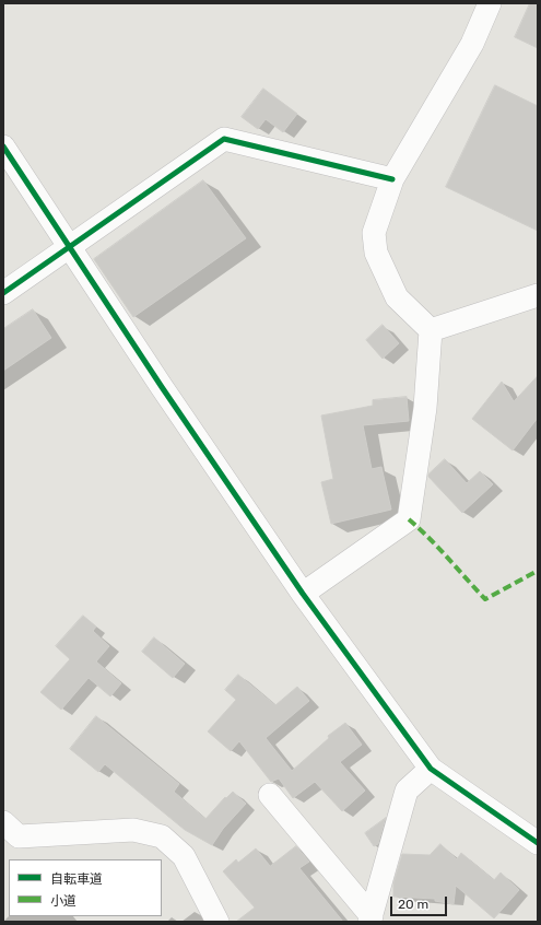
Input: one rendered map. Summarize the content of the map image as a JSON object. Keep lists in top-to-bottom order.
{
  "legend": ["自転車道", "小道"],
  "scale_bar": "20 m"
}
